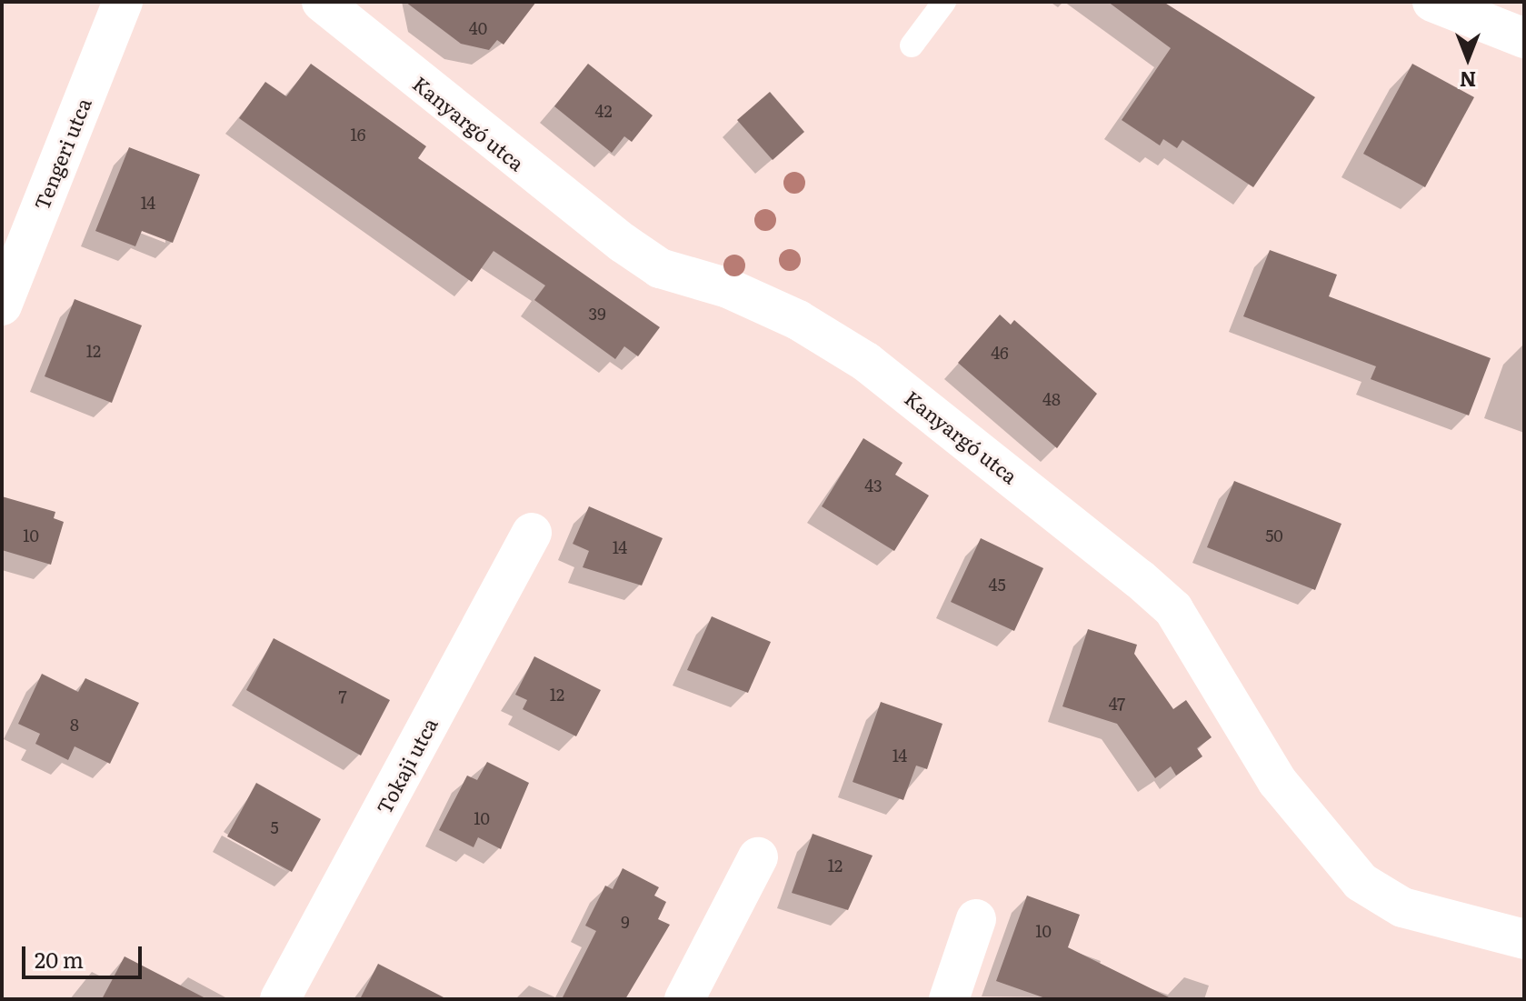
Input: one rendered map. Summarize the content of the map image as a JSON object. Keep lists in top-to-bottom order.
{
  "streets": {
    "street": ["Kanyargó utca", "Tengeri utca", "Tokaji utca"]
  },
  "house_numbers": [
    "40",
    "42",
    "16",
    "14",
    "39",
    "12",
    "46",
    "48",
    "43",
    "10",
    "50",
    "14",
    "45",
    "12",
    "7",
    "47",
    "8",
    "14",
    "10",
    "5",
    "12",
    "9",
    "10"
  ],
  "scale_bar": "20 m",
  "north": "bottom"
}
